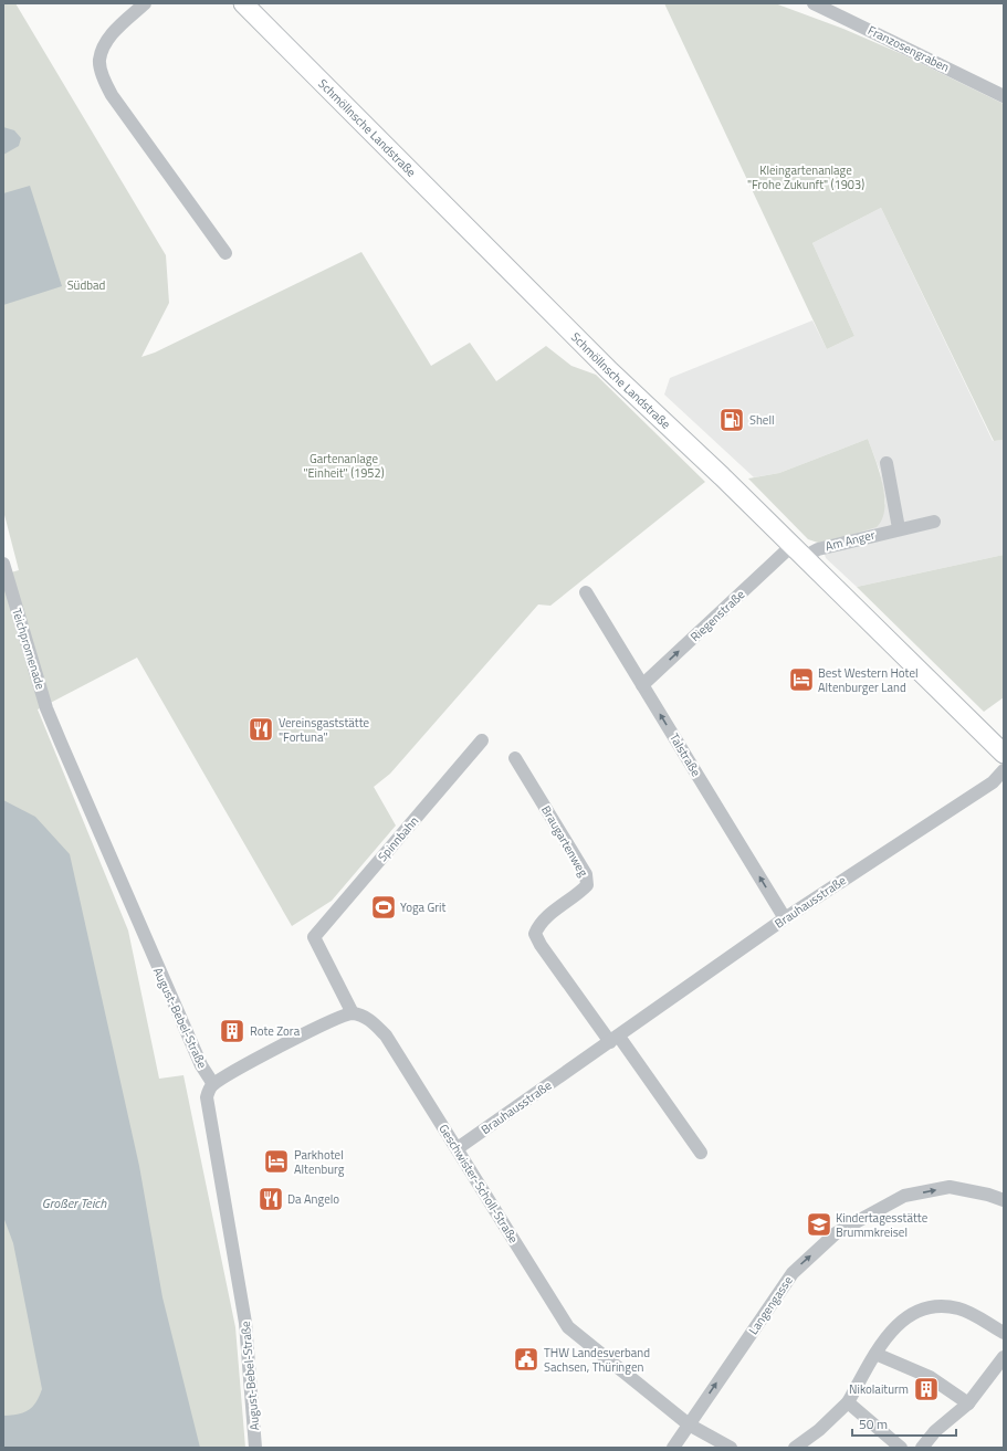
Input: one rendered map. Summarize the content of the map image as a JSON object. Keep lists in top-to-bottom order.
{
  "streets": {
    "main road": ["Schmöllnsche Landstraße"],
    "street": [
      "Franzosengraben",
      "Am Anger",
      "Riegenstraße",
      "Teichpromenade",
      "Talstraße",
      "Spinnbahn",
      "Braugartenweg",
      "Brauhausstraße",
      "August-Bebel-Straße",
      "Geschwister-Scholl-Straße",
      "Langengasse"
    ]
  },
  "crossings": [
    ["Schmöllnsche Landstraße", "Am Anger"],
    ["Schmöllnsche Landstraße", "Riegenstraße"],
    ["Am Anger", "Riegenstraße"],
    ["Riegenstraße", "Talstraße"],
    ["Teichpromenade", "August-Bebel-Straße"],
    ["Talstraße", "Brauhausstraße"],
    ["Spinnbahn", "Geschwister-Scholl-Straße"],
    ["Braugartenweg", "Brauhausstraße"],
    ["Brauhausstraße", "Geschwister-Scholl-Straße"],
    ["Geschwister-Scholl-Straße", "Langengasse"]
  ],
  "one_way": ["Riegenstraße", "Talstraße", "Langengasse"],
  "water": ["Großer Teich"],
  "parks": ["Kleingartenanlage \"Frohe Zukunft\" (1903)", "Südbad", "Gartenanlage \"Einheit\" (1952)"],
  "places": {
    "fuel station": ["Shell"],
    "hotel": ["Best Western Hotel Altenburger Land", "Parkhotel Altenburg"],
    "restaurant": ["Vereinsgaststätte \"Fortuna\"", "Da Angelo"],
    "sports": ["Yoga Grit"],
    "building": ["Rote Zora", "Nikolaiturm"],
    "school or university": ["Kindertagesstätte Brummkreisel"],
    "public building": ["THW Landesverband Sachsen, Thüringen"]
  },
  "scale_bar": "50 m"
}
